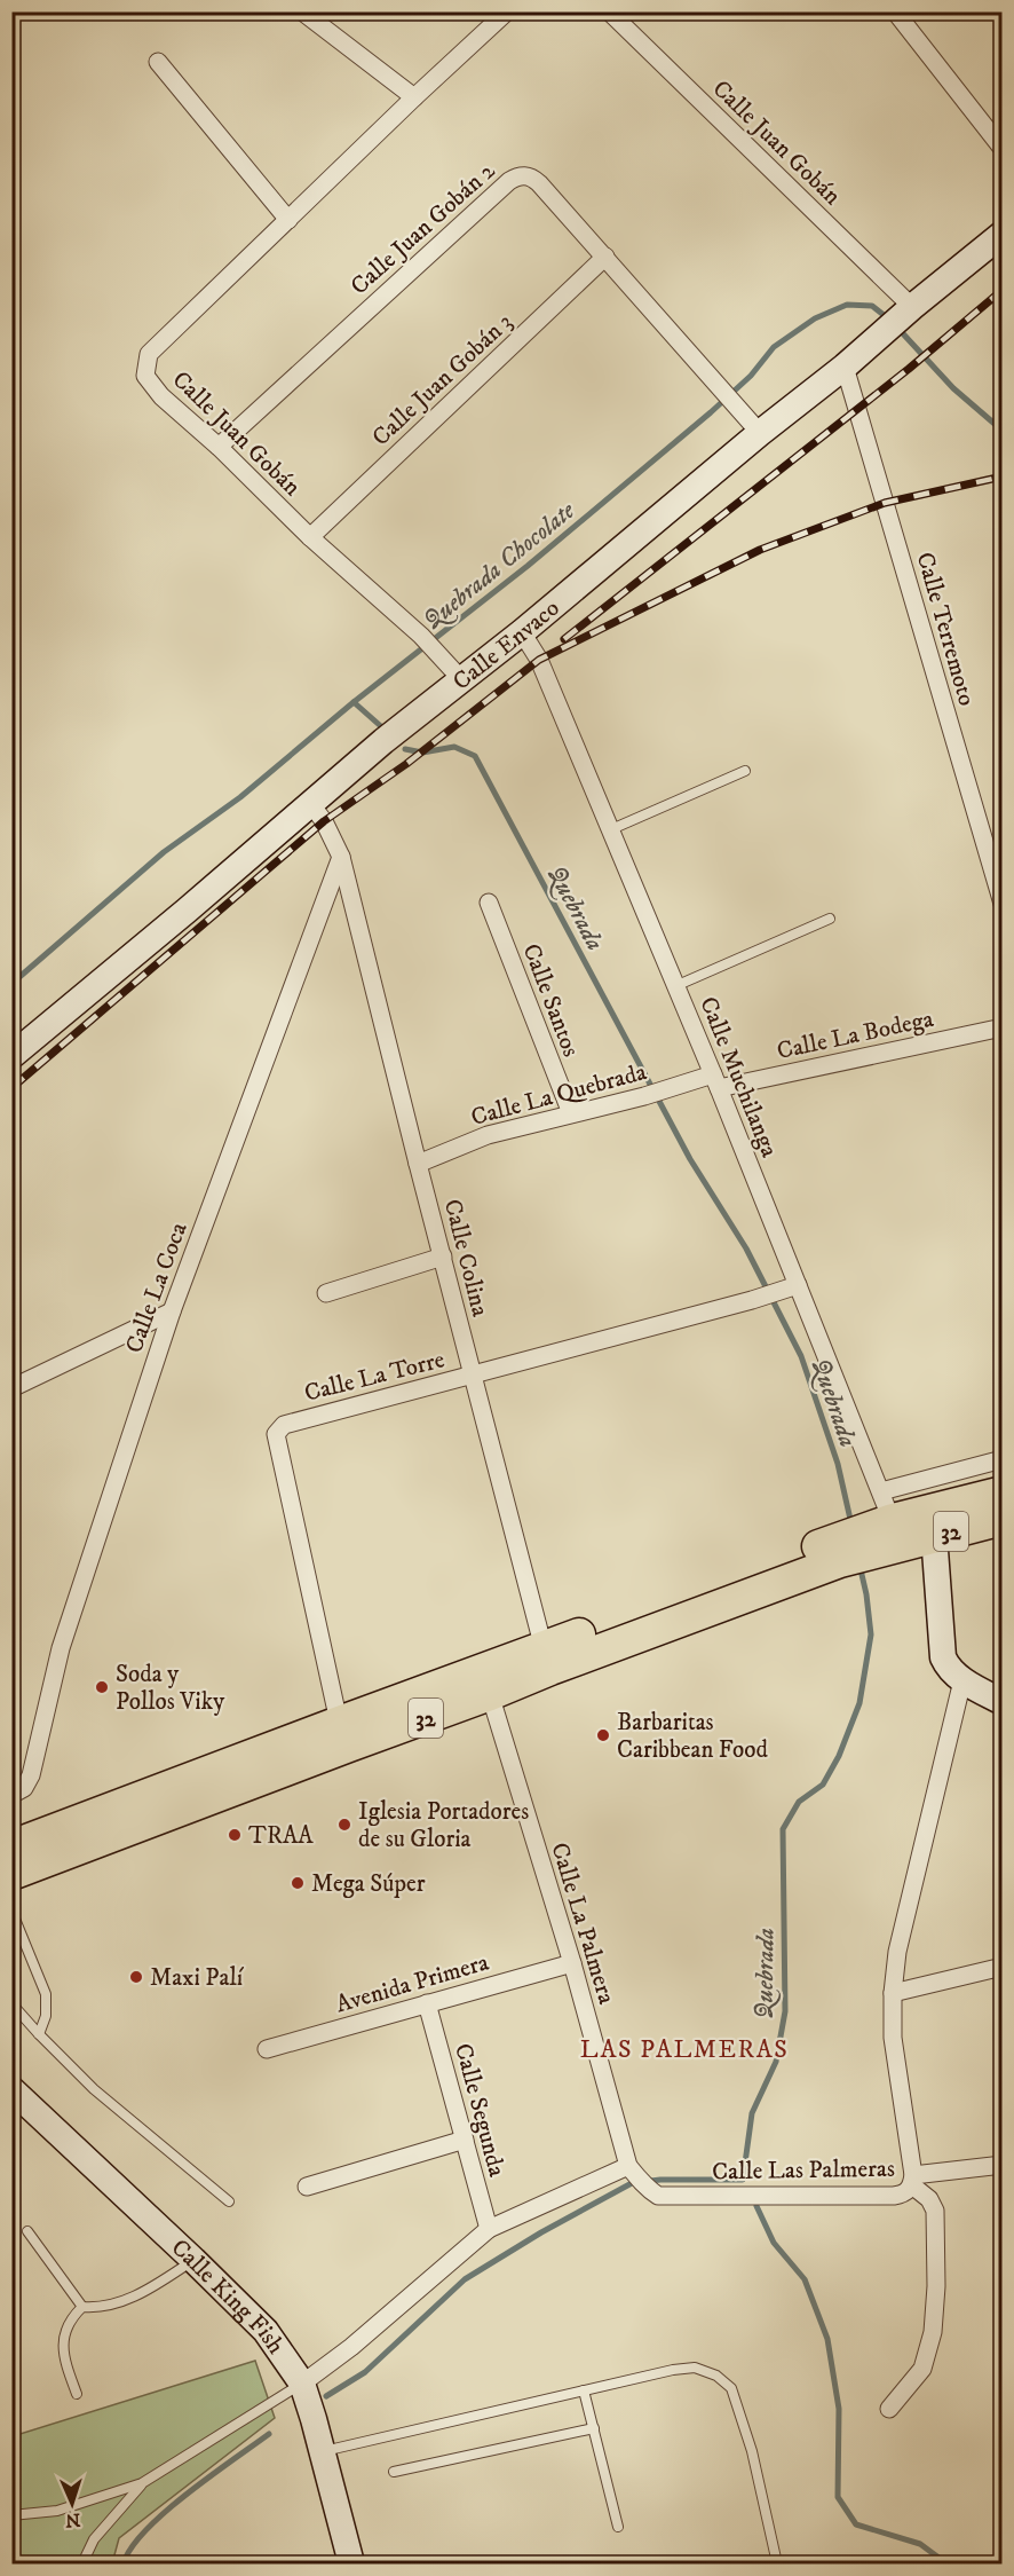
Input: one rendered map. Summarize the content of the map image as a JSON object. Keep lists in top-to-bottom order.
{
  "streets": {
    "highway": ["32"],
    "street": [
      "Calle Juan Gobán",
      "Calle Juan Gobán 2",
      "Calle Juan Gobán 3",
      "Calle Terremoto",
      "Calle Envaco",
      "Calle Santos",
      "Calle La Bodega",
      "Calle Muchilanga",
      "Calle La Quebrada",
      "Calle Colina",
      "Calle La Coca",
      "Calle La Torre",
      "Calle La Palmera",
      "Avenida Primera",
      "Calle Segunda",
      "Calle Las Palmeras",
      "Calle King Fish"
    ]
  },
  "crossings": [
    ["Calle Juan Gobán", "Calle Juan Gobán 2"],
    ["Calle Juan Gobán", "Calle Juan Gobán 3"],
    ["Calle Juan Gobán", "Calle Envaco"],
    ["Calle Juan Gobán 2", "Calle Juan Gobán 3"],
    ["Calle Juan Gobán 2", "Calle Envaco"],
    ["Calle Terremoto", "Calle Envaco"],
    ["Calle Envaco", "Calle Muchilanga"],
    ["Calle Santos", "Calle La Quebrada"],
    ["Calle La Bodega", "Calle Muchilanga"],
    ["Calle La Bodega", "Calle La Quebrada"],
    ["Calle Muchilanga", "Calle La Quebrada"],
    ["Calle Muchilanga", "Calle La Torre"],
    ["Calle Muchilanga", "32"],
    ["Calle La Quebrada", "Calle Colina"],
    ["Calle Colina", "Calle La Coca"],
    ["Calle Colina", "Calle La Torre"],
    ["Calle Colina", "32"],
    ["Calle La Torre", "32"],
    ["32", "Calle La Palmera"],
    ["Calle La Palmera", "Avenida Primera"],
    ["Calle La Palmera", "Calle Las Palmeras"],
    ["Avenida Primera", "Calle Segunda"]
  ],
  "districts": ["LAS PALMERAS"],
  "water": ["Quebrada Chocolate", "Quebrada"],
  "places": [
    "Soda y Pollos Viky",
    "Barbaritas Caribbean Food",
    "Iglesia Portadores de su Gloria",
    "TRAA",
    "Mega Súper",
    "Maxi Palí"
  ],
  "north": "bottom"
}
